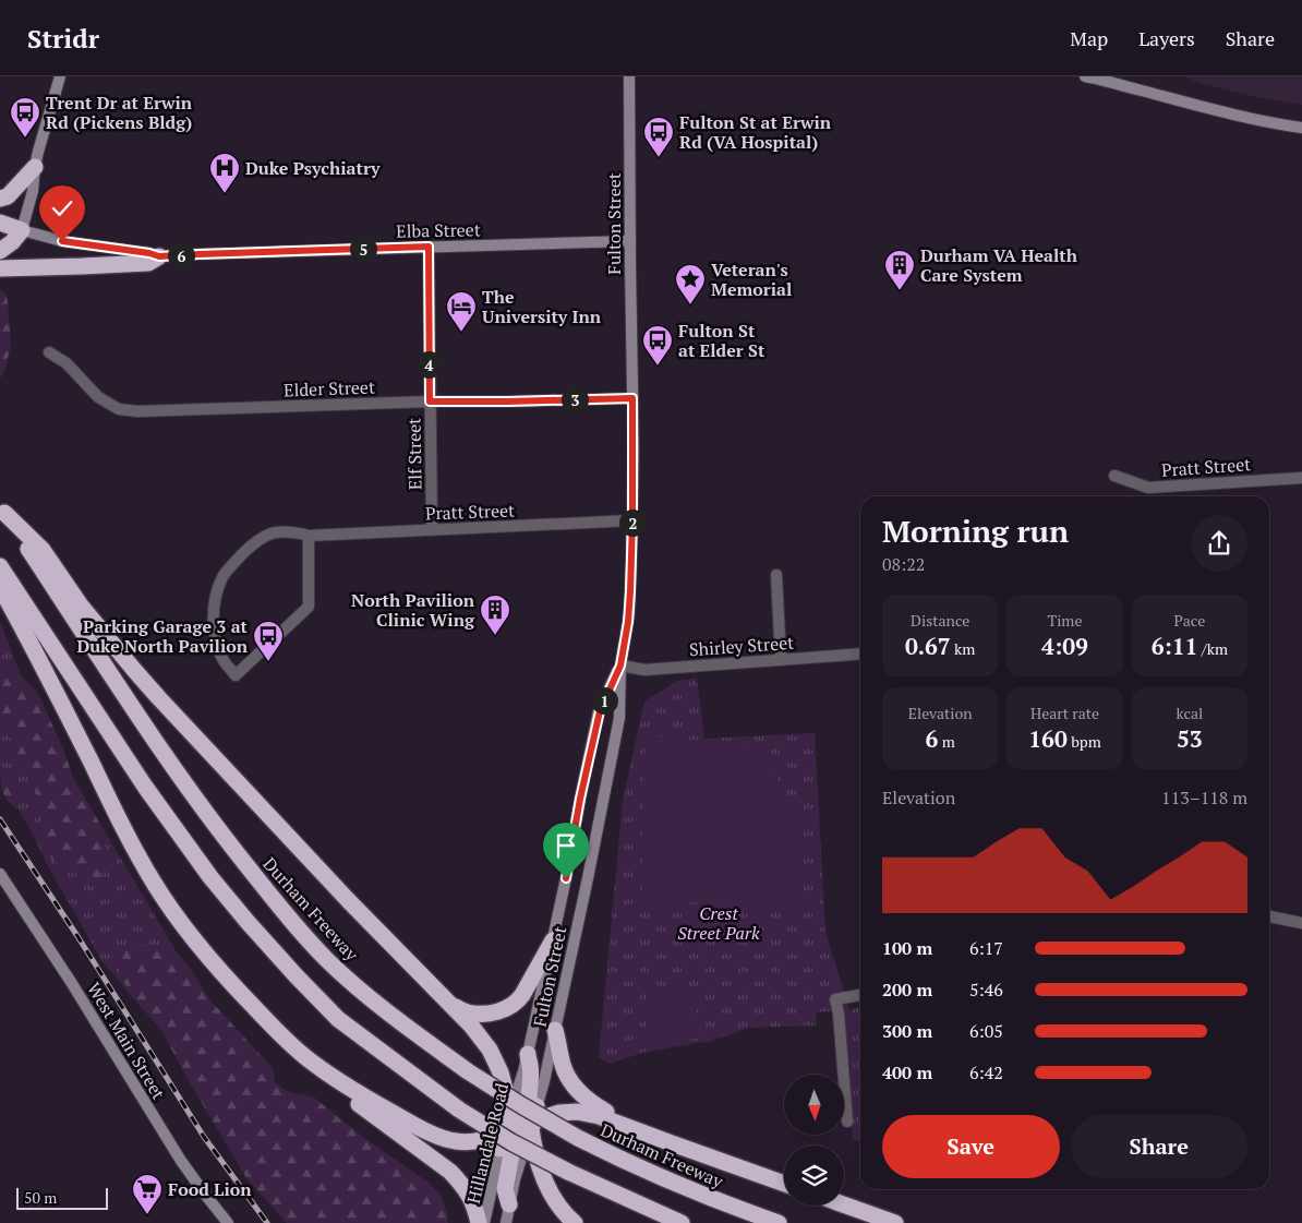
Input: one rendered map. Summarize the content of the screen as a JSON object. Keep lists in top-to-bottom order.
{
  "streets": {
    "highway": ["Durham Freeway"],
    "main road": [
      "Fulton Street",
      "Elba Street",
      "West Main Street",
      "Hillandale Road"
    ],
    "street": [
      "Elder Street",
      "Elf Street",
      "Pratt Street",
      "Shirley Street"
    ]
  },
  "crossings": [
    ["Fulton Street", "Elba Street"],
    ["Fulton Street", "Elder Street"],
    ["Fulton Street", "Pratt Street"],
    ["Fulton Street", "Shirley Street"],
    ["Fulton Street", "Hillandale Road"],
    ["Elba Street", "Elf Street"],
    ["Elder Street", "Elf Street"],
    ["Elf Street", "Pratt Street"]
  ],
  "parks": ["Crest Street Park"],
  "places": {
    "bus stop": [
      "Trent Dr at Erwin Rd (Pickens Bldg)",
      "Fulton St at Erwin Rd (VA Hospital)",
      "Fulton St at Elder St",
      "Parking Garage 3 at Duke North Pavilion"
    ],
    "hospital": ["Duke Psychiatry"],
    "building": ["Durham VA Health Care System", "North Pavilion Clinic Wing"],
    "place": ["Veteran's Memorial"],
    "hotel": ["The University Inn"],
    "supermarket": ["Food Lion"]
  },
  "scale_bar": "50 m",
  "north": "bottom",
  "page": {
    "header": "Stridr",
    "nav": ["Map", "Layers", "Share"],
    "pins": [
      "5",
      "6",
      "4",
      "3",
      "2",
      "1"
    ],
    "heading": ["Morning run", "08:22"],
    "stats": [
      ["Distance", "0.67 km"],
      ["Time", "4:09"],
      ["Pace", "6:11 /km"],
      ["Elevation", "6 m"],
      ["Heart rate", "160 bpm"],
      ["kcal", "53"]
    ],
    "chart": ["Elevation", "113–118 m"],
    "list": [
      {
        "name": "100 m",
        "note": "6:17"
      },
      {
        "name": "200 m",
        "note": "5:46"
      },
      {
        "name": "300 m",
        "note": "6:05"
      },
      {
        "name": "400 m",
        "note": "6:42"
      }
    ],
    "buttons": ["Save", "Share"],
    "scale": "50 m"
  }
}
